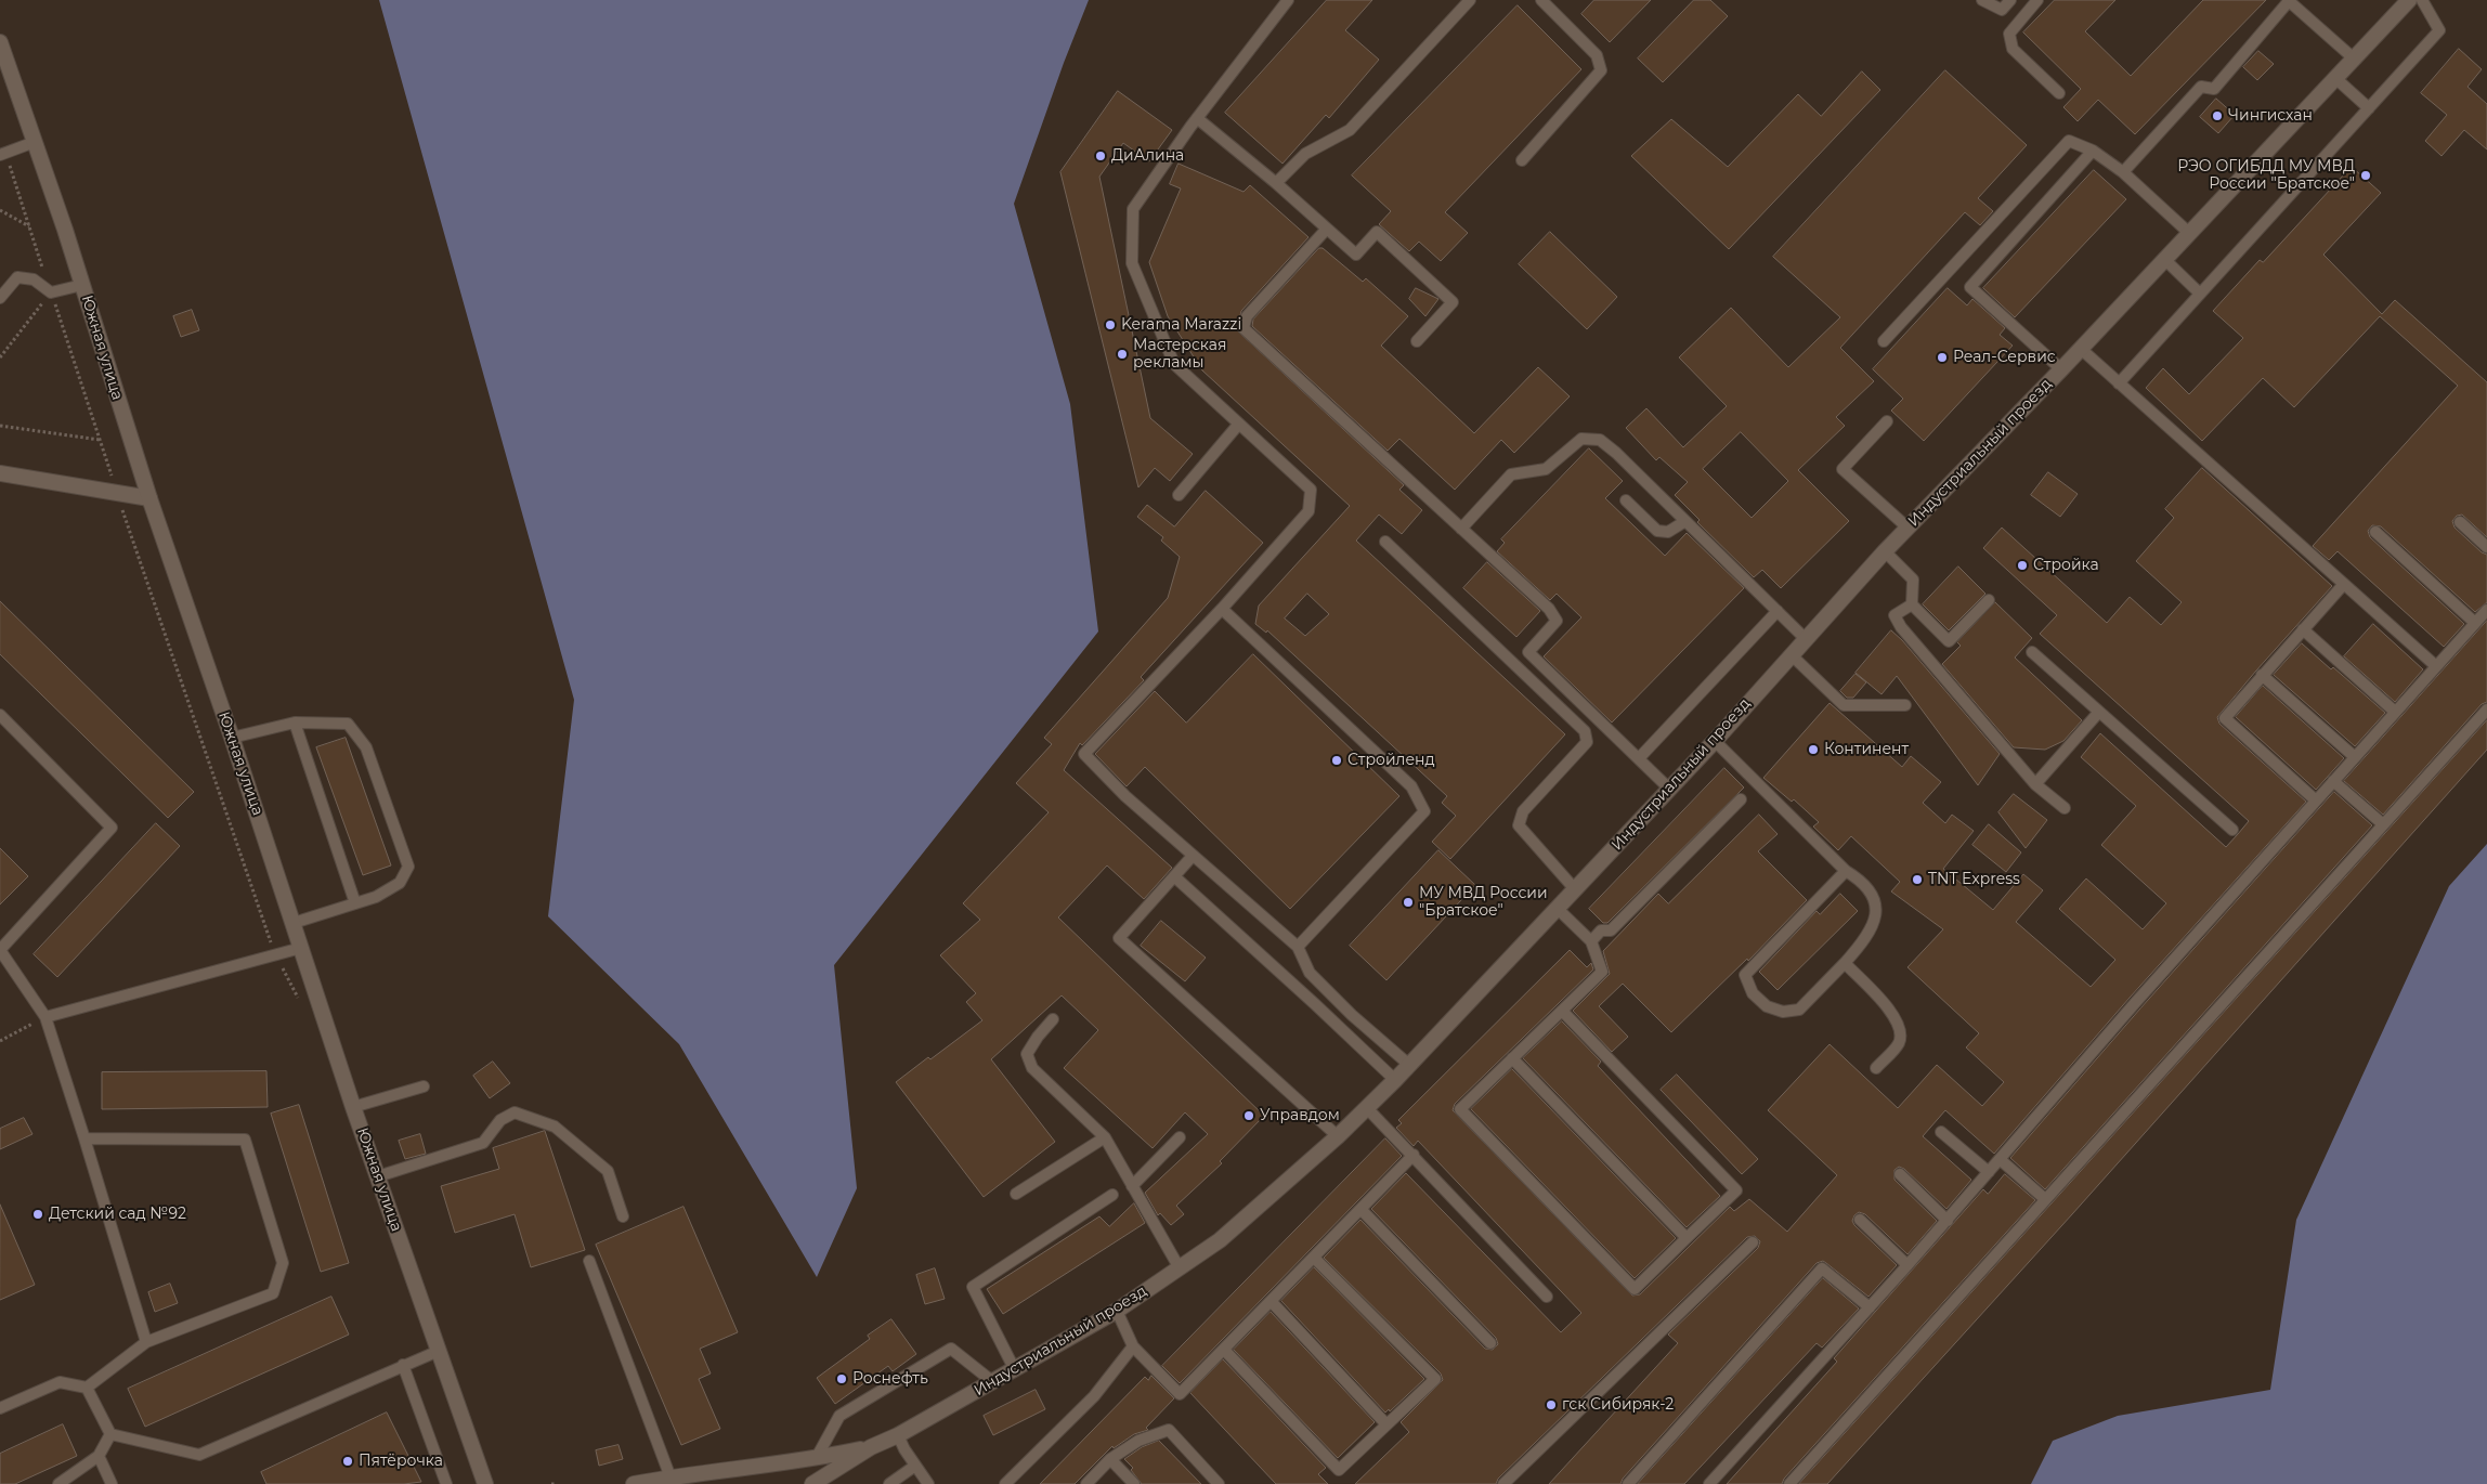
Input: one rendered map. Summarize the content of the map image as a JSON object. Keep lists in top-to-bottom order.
{
  "streets": {
    "street": ["Южная улица", "Индустриальный проезд"]
  },
  "places": [
    "Чингисхан",
    "ДиАлина",
    "РЭО ОГИБДД МУ МВД России \"Братское\"",
    "Kerama Marazzi",
    "Мастерская рекламы",
    "Реал-Сервис",
    "Стройка",
    "Континент",
    "Стройленд",
    "TNT Express",
    "МУ МВД России \"Братское\"",
    "Управдом",
    "Детский сад №92",
    "Роснефть",
    "гск Сибиряк-2",
    "Пятёрочка"
  ]
}
